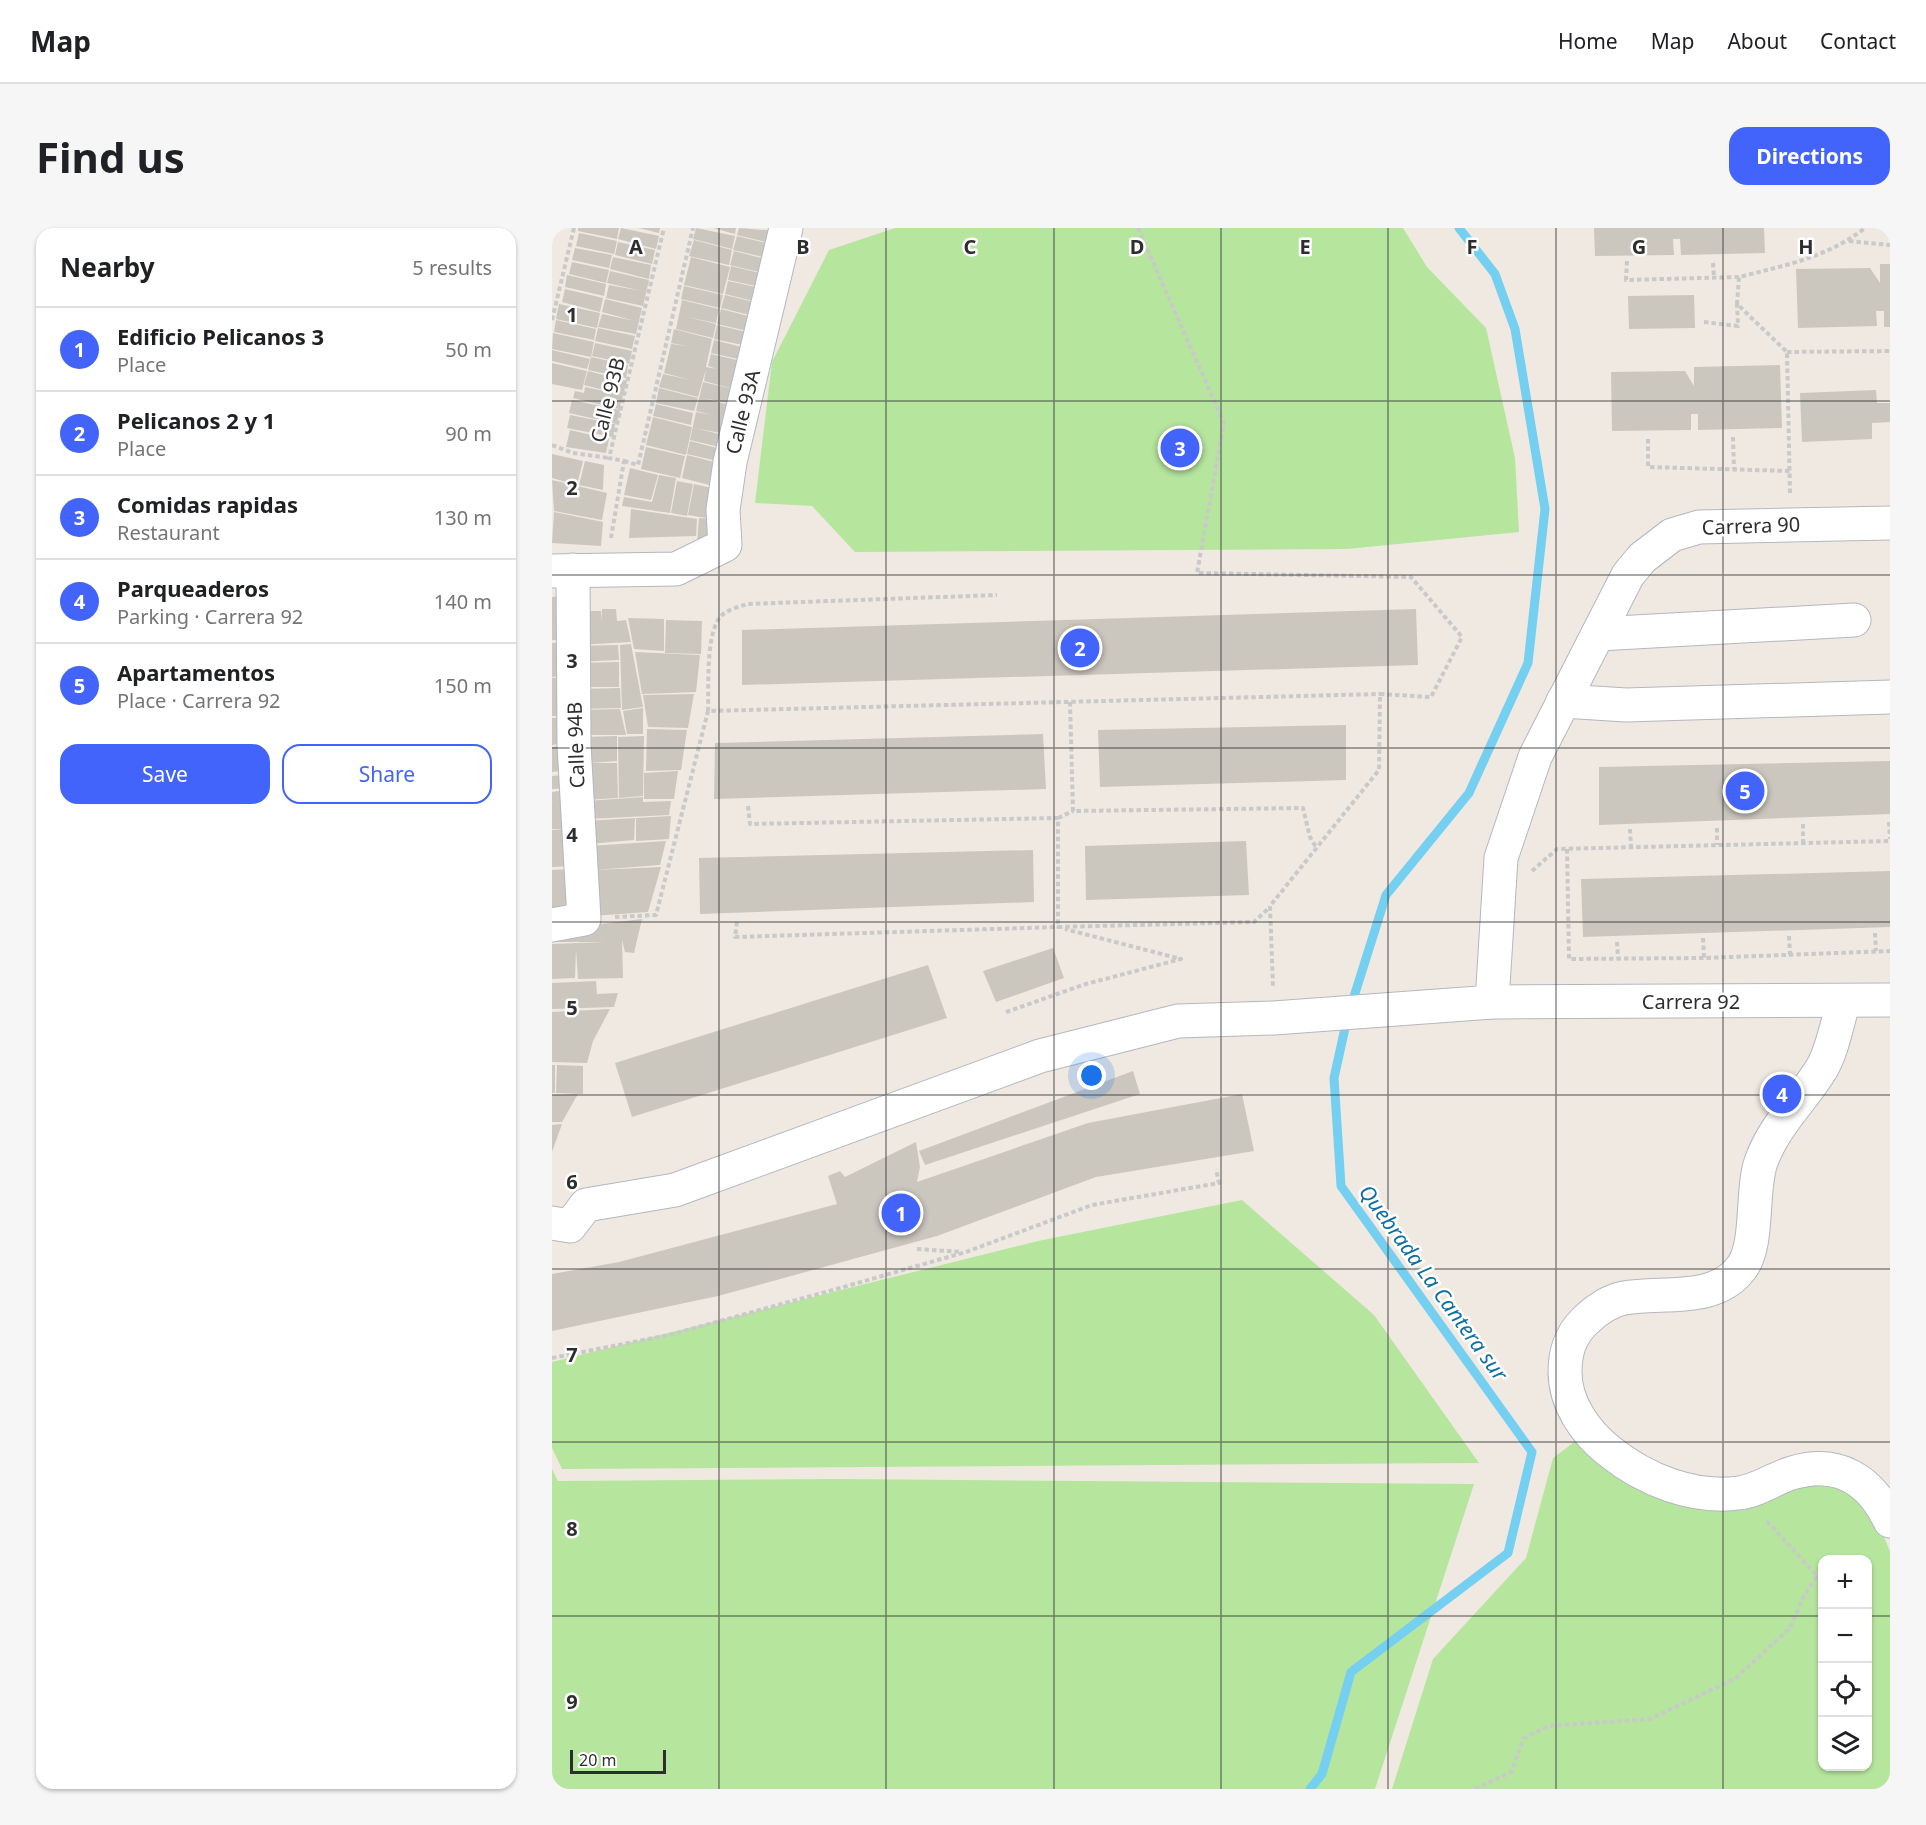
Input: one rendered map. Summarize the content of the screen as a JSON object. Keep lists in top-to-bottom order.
{
  "streets": {
    "street": [
      "Calle 93A",
      "Carrera 90",
      "Calle 94B",
      "Carrera 92"
    ],
    "path": ["Calle 93B"]
  },
  "crossings": [
    ["Calle 93B", "Calle 93A"],
    ["Carrera 90", "Carrera 92"]
  ],
  "water": ["Quebrada La Cantera sur"],
  "scale_bar": "20 m",
  "page": {
    "header": "Map",
    "nav": [
      "Home",
      "Map",
      "About",
      "Contact"
    ],
    "buttons": [
      "Directions",
      ["Save", "Share"]
    ],
    "title": "Find us",
    "heading": ["Nearby", "5 results"],
    "list": [
      {
        "mark": "1",
        "name": "Edificio Pelicanos 3",
        "note": "Place",
        "value": "50 m"
      },
      {
        "mark": "2",
        "name": "Pelicanos 2 y 1",
        "note": "Place",
        "value": "90 m"
      },
      {
        "mark": "3",
        "name": "Comidas rapidas",
        "note": "Restaurant",
        "value": "130 m"
      },
      {
        "mark": "4",
        "name": "Parqueaderos",
        "note": "Parking · Carrera 92",
        "value": "140 m"
      },
      {
        "mark": "5",
        "name": "Apartamentos",
        "note": "Place · Carrera 92",
        "value": "150 m"
      }
    ],
    "pins": [
      "3",
      "2",
      "5",
      "4",
      "1"
    ],
    "map_buttons": ["+", "−"],
    "scale": "20 m"
  },
  "grid": {
    "columns": [
      "A",
      "B",
      "C",
      "D",
      "E",
      "F",
      "G",
      "H"
    ],
    "rows": [
      "1",
      "2",
      "3",
      "4",
      "5",
      "6",
      "7",
      "8",
      "9"
    ]
  }
}
